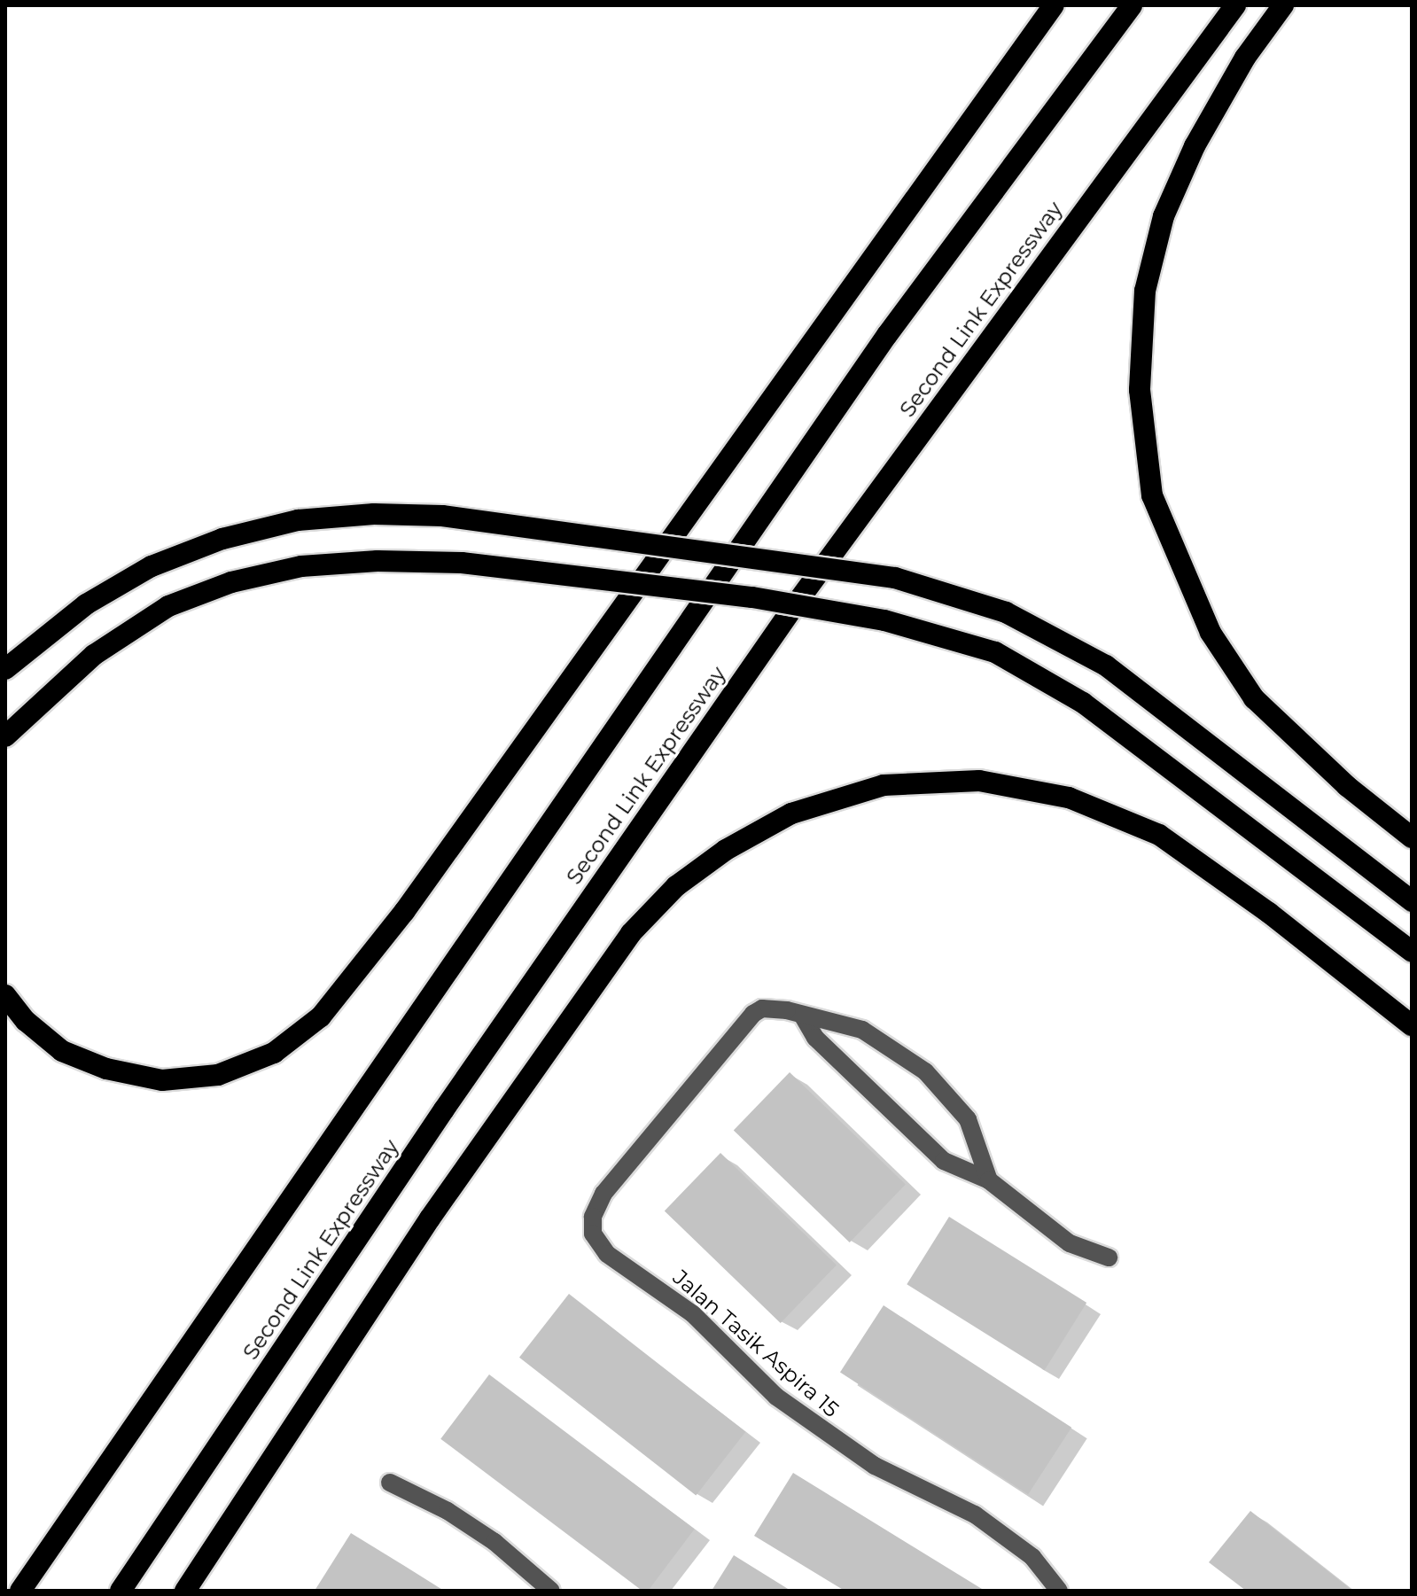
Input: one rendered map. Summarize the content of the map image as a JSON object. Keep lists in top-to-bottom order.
{
  "streets": {
    "highway": ["Second Link Expressway"],
    "street": ["Jalan Tasik Aspira 15"]
  }
}
